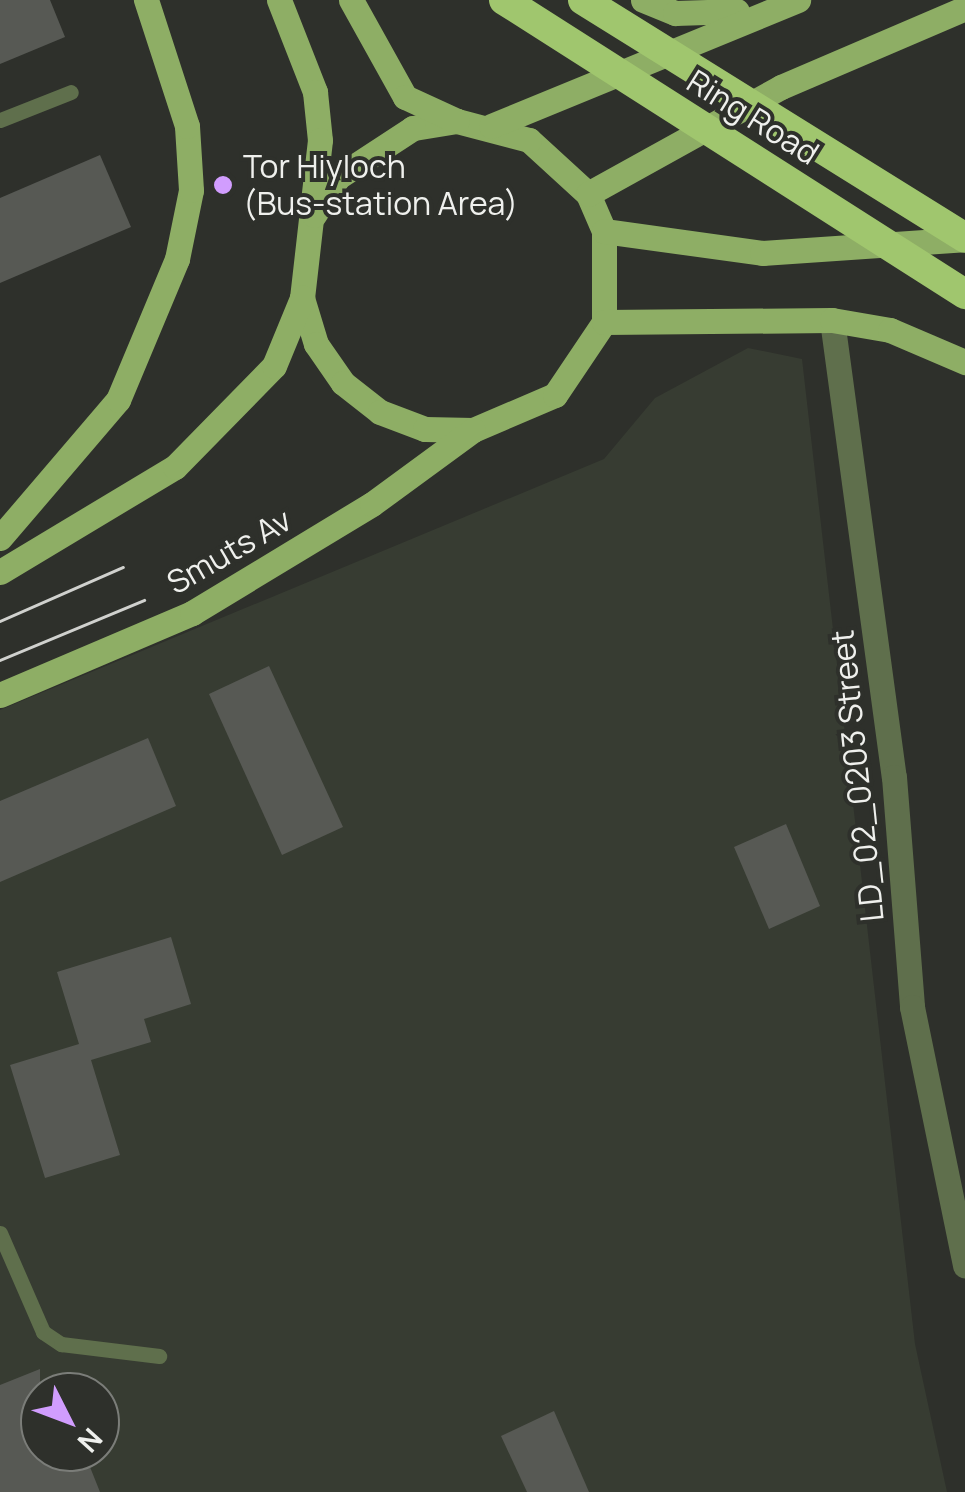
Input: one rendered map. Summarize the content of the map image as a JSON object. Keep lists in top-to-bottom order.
{
  "streets": {
    "highway": ["Ring Road"],
    "main road": ["Smuts Av"],
    "street": ["LD_02_0203 Street"]
  },
  "places": ["Tor Hiyloch (Bus-station Area)"],
  "north": "bottom right"
}
